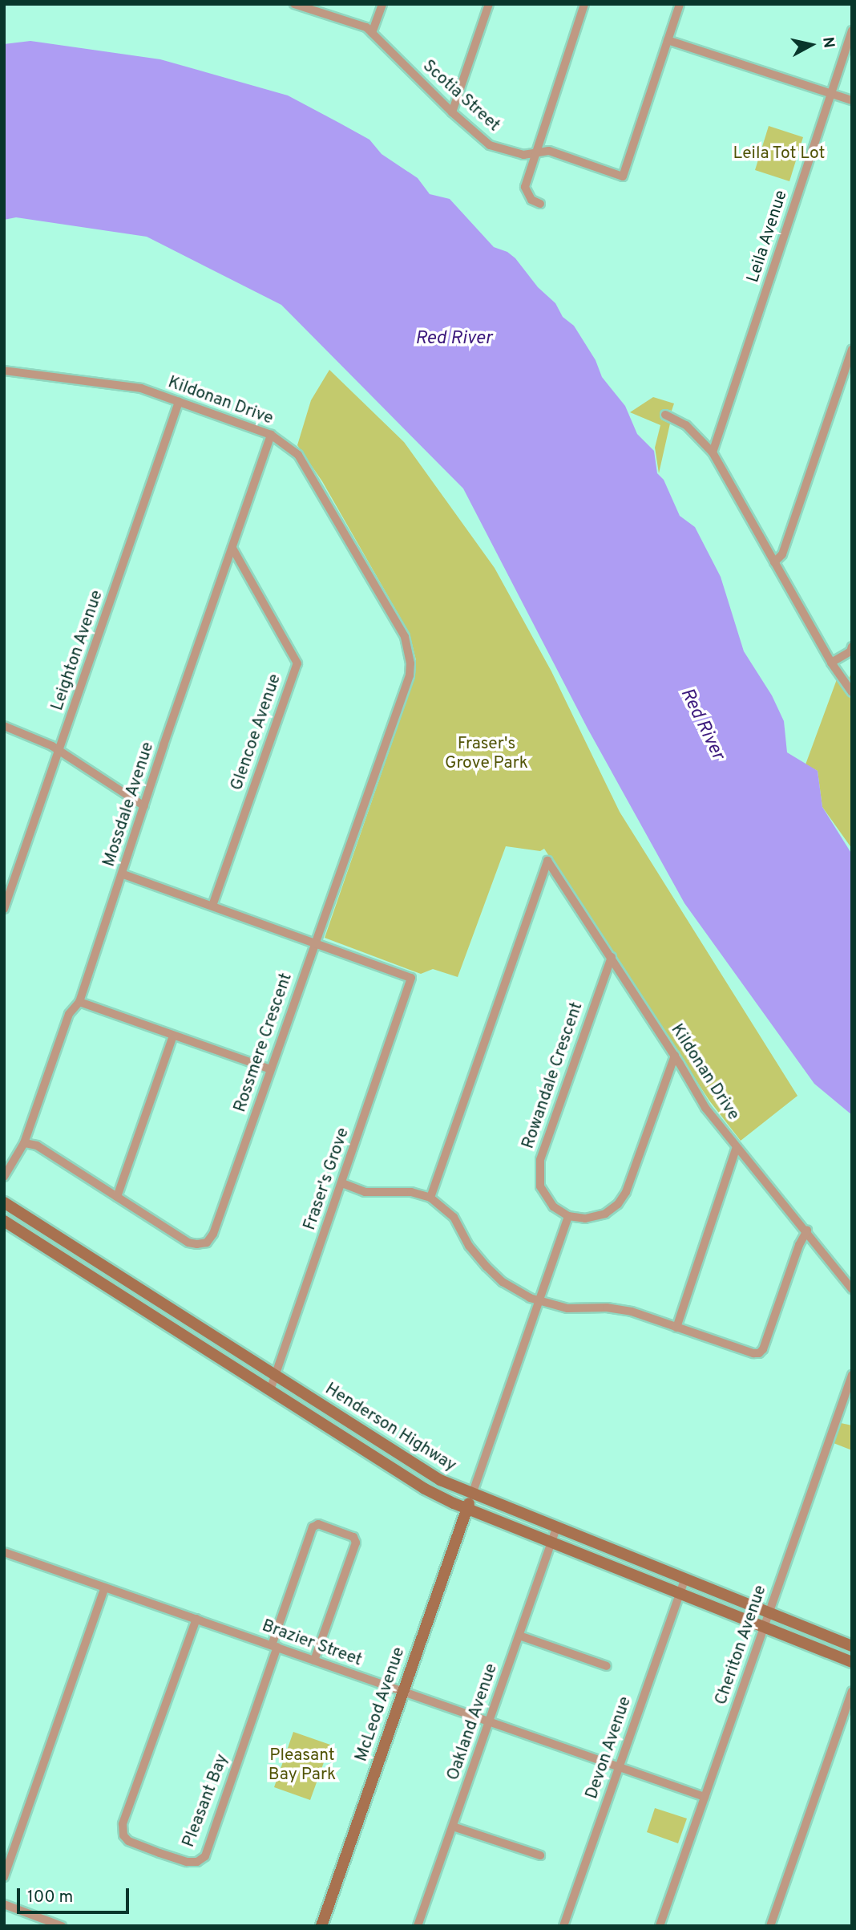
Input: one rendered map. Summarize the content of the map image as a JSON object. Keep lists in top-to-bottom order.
{
  "streets": {
    "main road": ["Henderson Highway", "McLeod Avenue"],
    "street": [
      "Scotia Street",
      "Leila Avenue",
      "Kildonan Drive",
      "Leighton Avenue",
      "Glencoe Avenue",
      "Mossdale Avenue",
      "Rossmere Crescent",
      "Rowandale Crescent",
      "Fraser's Grove",
      "Brazier Street",
      "Cheriton Avenue",
      "Oakland Avenue",
      "Devon Avenue",
      "Pleasant Bay"
    ]
  },
  "crossings": [
    ["Kildonan Drive", "Leighton Avenue"],
    ["Kildonan Drive", "Mossdale Avenue"],
    ["Kildonan Drive", "Rossmere Crescent"],
    ["Kildonan Drive", "Rowandale Crescent"],
    ["Glencoe Avenue", "Mossdale Avenue"],
    ["Mossdale Avenue", "Rossmere Crescent"],
    ["Rossmere Crescent", "Fraser's Grove"],
    ["Fraser's Grove", "Henderson Highway"],
    ["Henderson Highway", "Cheriton Avenue"],
    ["Henderson Highway", "McLeod Avenue"],
    ["Henderson Highway", "Oakland Avenue"],
    ["Henderson Highway", "Devon Avenue"],
    ["Brazier Street", "Cheriton Avenue"],
    ["Brazier Street", "McLeod Avenue"],
    ["Brazier Street", "Oakland Avenue"],
    ["Brazier Street", "Devon Avenue"],
    ["Brazier Street", "Pleasant Bay"]
  ],
  "water": ["Red River"],
  "parks": ["Leila Tot Lot", "Fraser's Grove Park", "Pleasant Bay Park"],
  "scale_bar": "100 m",
  "north": "right"
}
